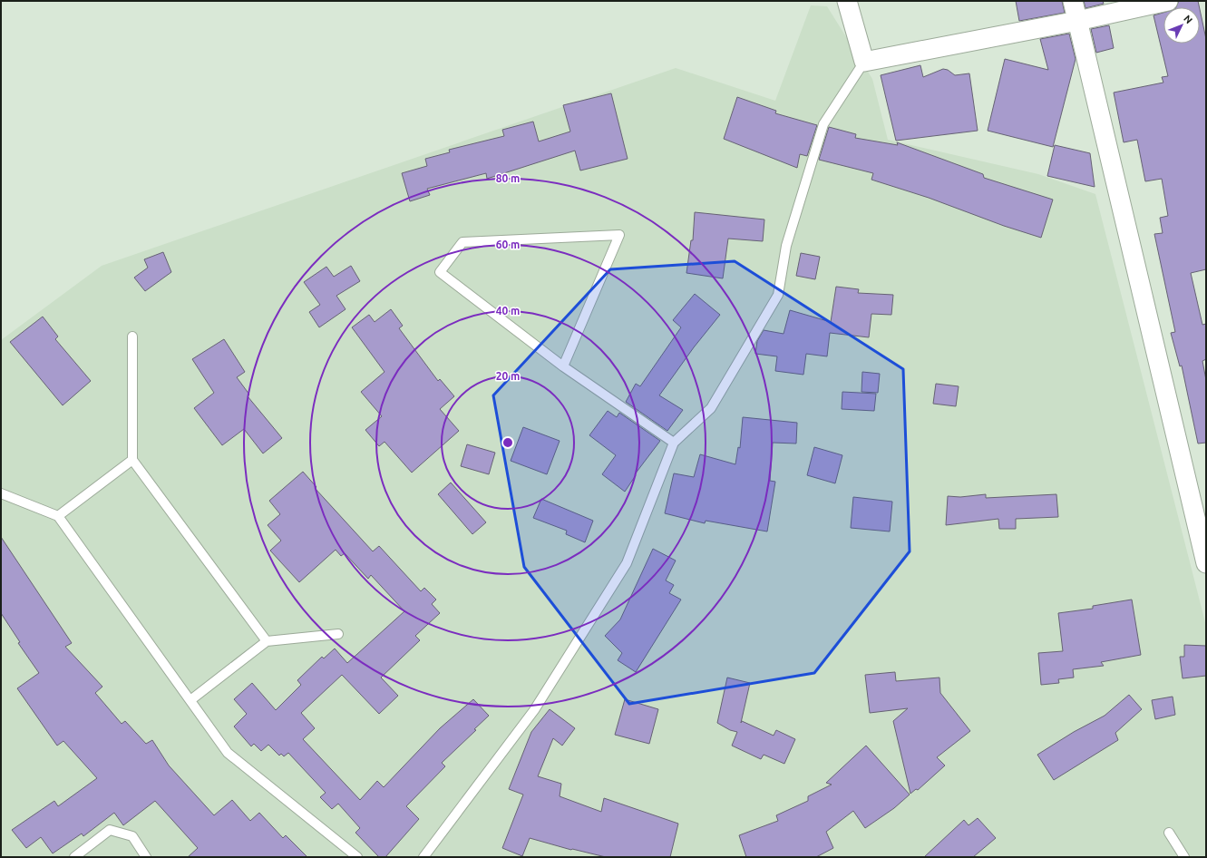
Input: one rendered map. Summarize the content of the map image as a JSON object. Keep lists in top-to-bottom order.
{
  "north": "top right",
  "rings": [
    "80 m",
    "60 m",
    "40 m",
    "20 m"
  ]
}
